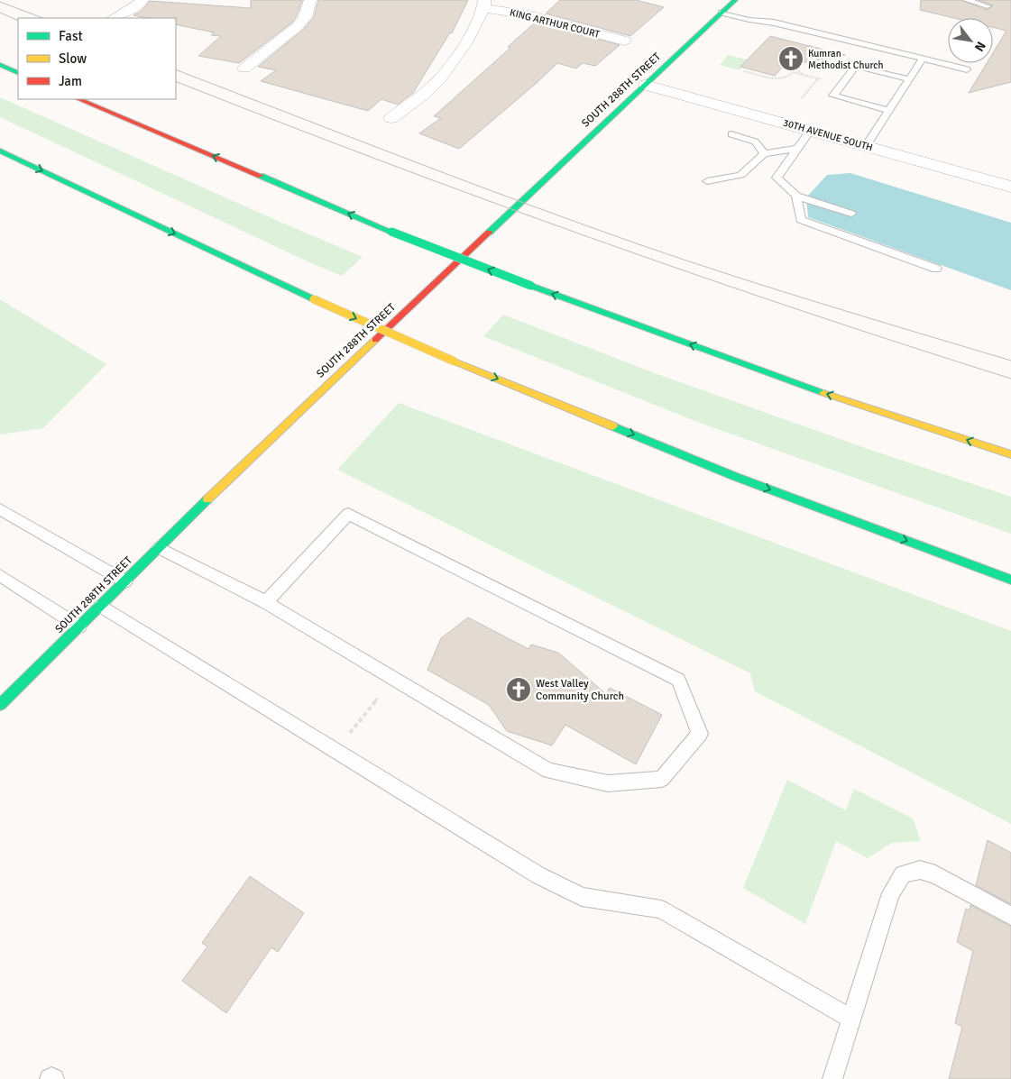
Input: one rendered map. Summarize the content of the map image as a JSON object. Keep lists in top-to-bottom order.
{
  "streets": {
    "main road": ["SOUTH 288TH STREET"],
    "street": ["KING ARTHUR COURT", "30TH AVENUE SOUTH"]
  },
  "crossings": [
    ["SOUTH 288TH STREET", "30TH AVENUE SOUTH"]
  ],
  "places": {
    "church": ["Kumran Methodist Church", "West Valley Community Church"]
  },
  "legend": ["Fast", "Slow", "Jam"],
  "north": "bottom right"
}
